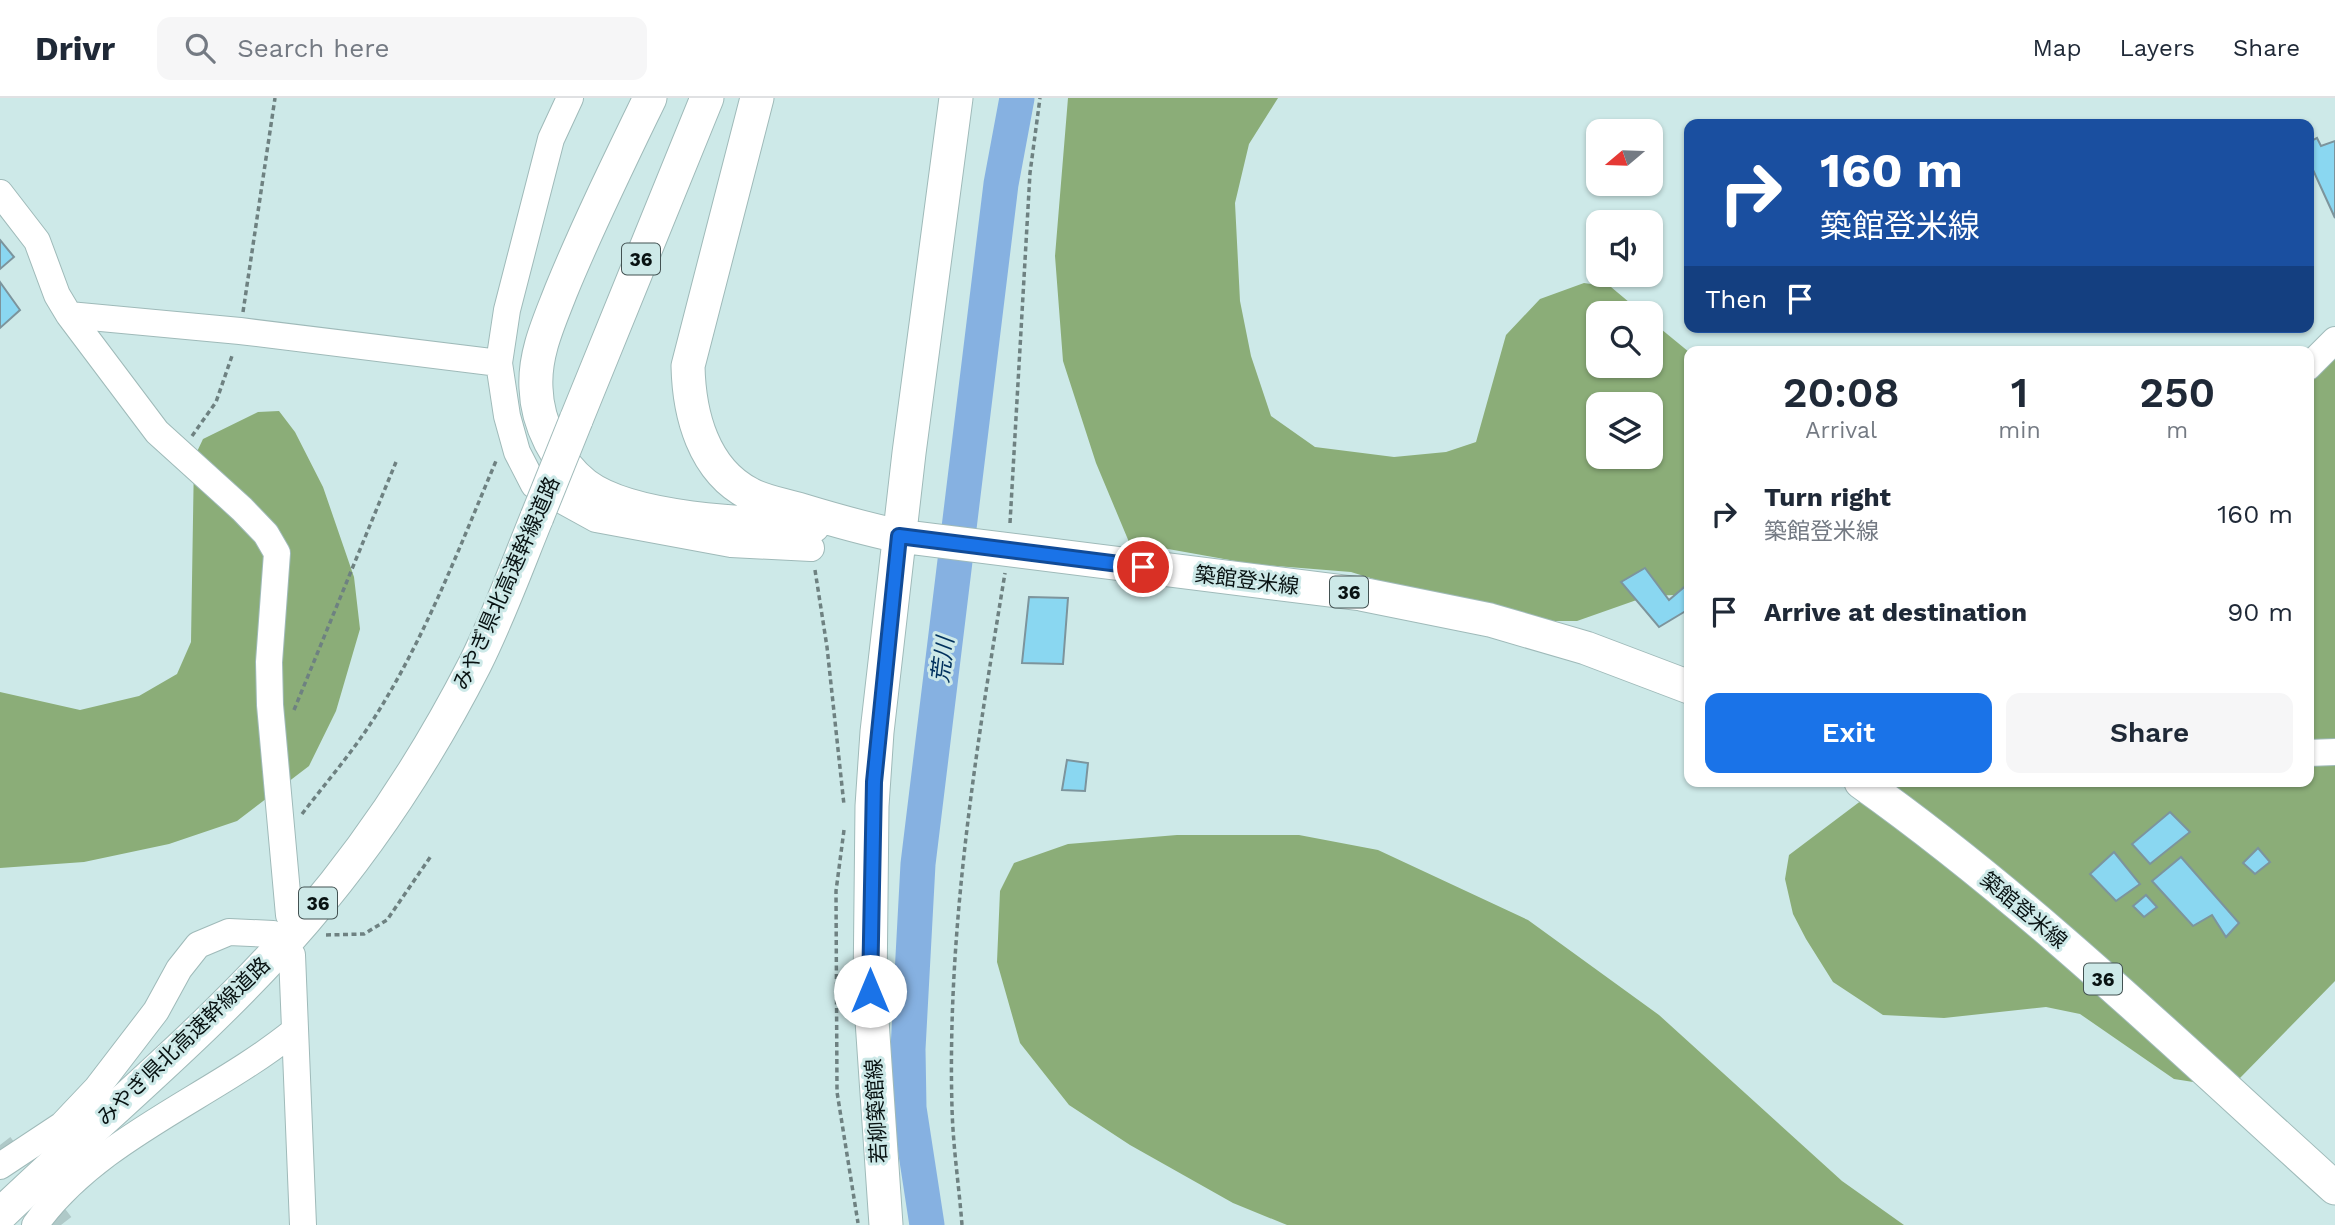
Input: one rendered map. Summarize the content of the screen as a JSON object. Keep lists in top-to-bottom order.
{
  "streets": {
    "main road": [
      "36",
      "築館登米線",
      "みやぎ県北高速幹線道路",
      "若柳築館線"
    ]
  },
  "crossings": [
    ["築館登米線", "若柳築館線"]
  ],
  "water": ["荒川"],
  "north": "left",
  "page": {
    "header": "Drivr",
    "search": "Search here",
    "nav": ["Map", "Layers", "Share"],
    "turn": ["160 m", "築館登米線"],
    "then": "Then",
    "eta": [
      "20:08",
      "Arrival",
      "1",
      "min",
      "250",
      "m"
    ],
    "list": [
      {
        "name": "Turn right",
        "note": "築館登米線",
        "value": "160 m"
      },
      {
        "name": "Arrive at destination",
        "value": "90 m"
      }
    ],
    "buttons": ["Exit", "Share"]
  }
}
